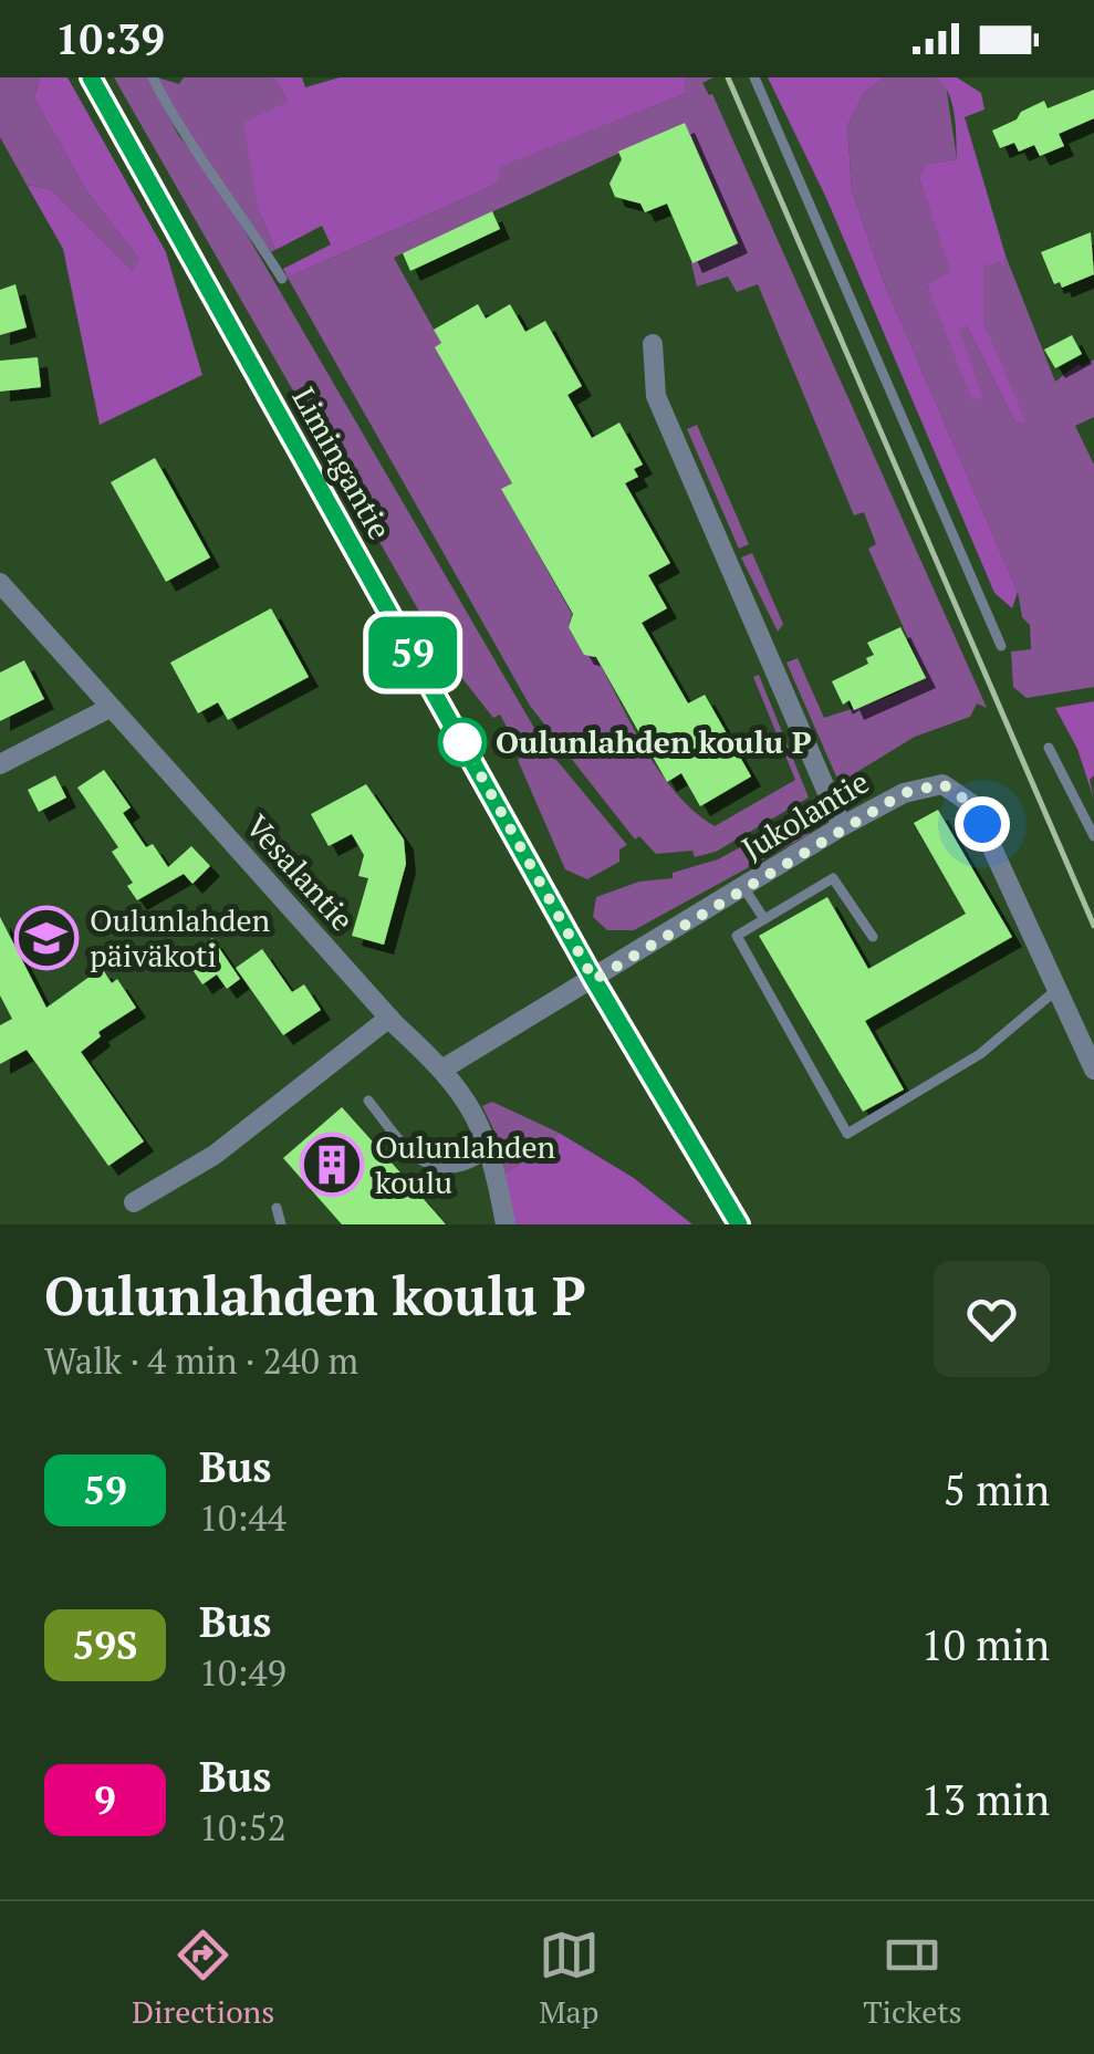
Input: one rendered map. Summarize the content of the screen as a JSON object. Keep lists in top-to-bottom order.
{
  "streets": {
    "main road": ["Limingantie"],
    "street": ["Jukolantie", "Vesalantie"]
  },
  "crossings": [
    ["Limingantie", "Jukolantie"]
  ],
  "places": {
    "other": ["Oulunlahden koulu P"],
    "school or university": ["Oulunlahden päiväkoti"],
    "building": ["Oulunlahden koulu"]
  },
  "lines": ["bus line 59"],
  "page": {
    "status": "10:39",
    "on_map": "59",
    "heading": ["Oulunlahden koulu P", "Walk · 4 min · 240 m"],
    "list": [
      {
        "mark": "59",
        "name": "Bus",
        "note": "10:44",
        "value": "5 min"
      },
      {
        "mark": "59S",
        "name": "Bus",
        "note": "10:49",
        "value": "10 min"
      },
      {
        "mark": "9",
        "name": "Bus",
        "note": "10:52",
        "value": "13 min"
      }
    ],
    "tabs": ["Directions", "Map", "Tickets"]
  }
}
